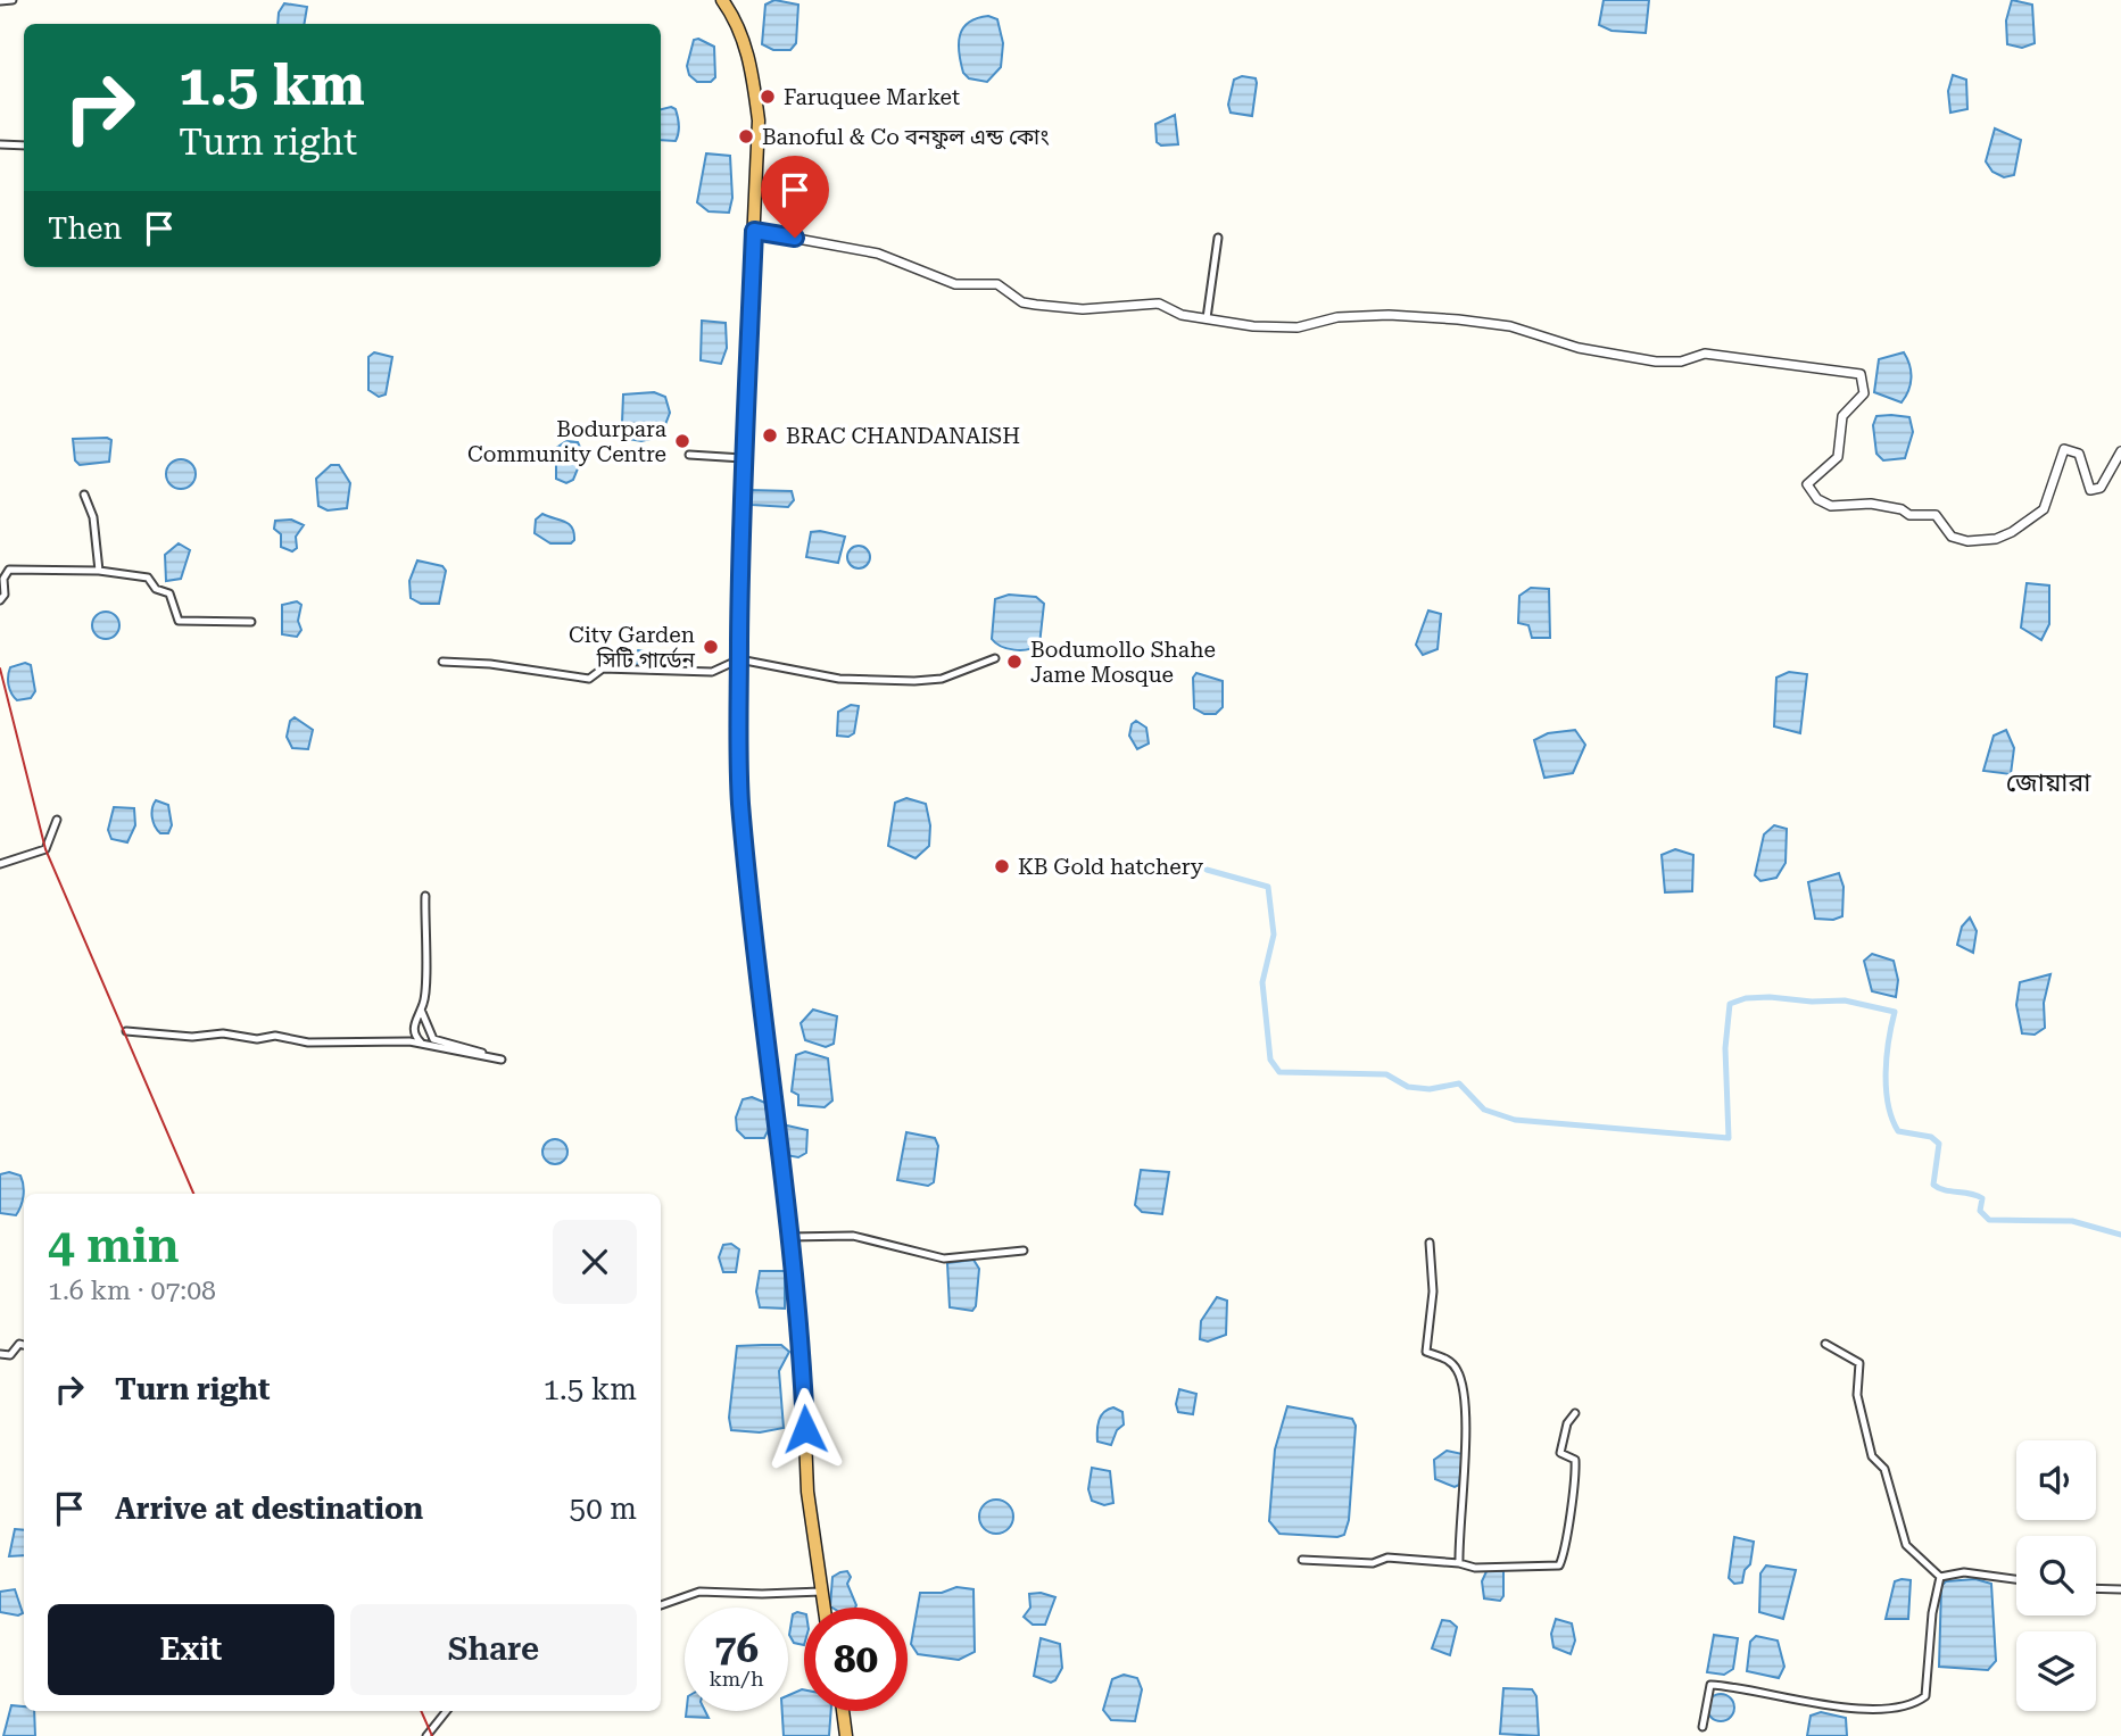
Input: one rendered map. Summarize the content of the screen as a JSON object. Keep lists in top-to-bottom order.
{
  "districts": ["জোয়ারা"],
  "places": [
    "Faruquee Market",
    "Banoful & Co বনফুল এন্ড কোং",
    "BRAC CHANDANAISH",
    "Bodurpara Community Centre",
    "City Garden সিটি গার্ডেন",
    "Bodumollo Shahe Jame Mosque",
    "KB Gold hatchery"
  ],
  "page": {
    "turn": ["1.5 km", "Turn right"],
    "then": "Then",
    "heading": ["4 min", "1.6 km · 07:08"],
    "list": [
      {
        "name": "Turn right",
        "value": "1.5 km"
      },
      {
        "name": "Arrive at destination",
        "value": "50 m"
      }
    ],
    "buttons": ["Exit", "Share"],
    "speed": "76 km/h",
    "limit": "80"
  }
}
